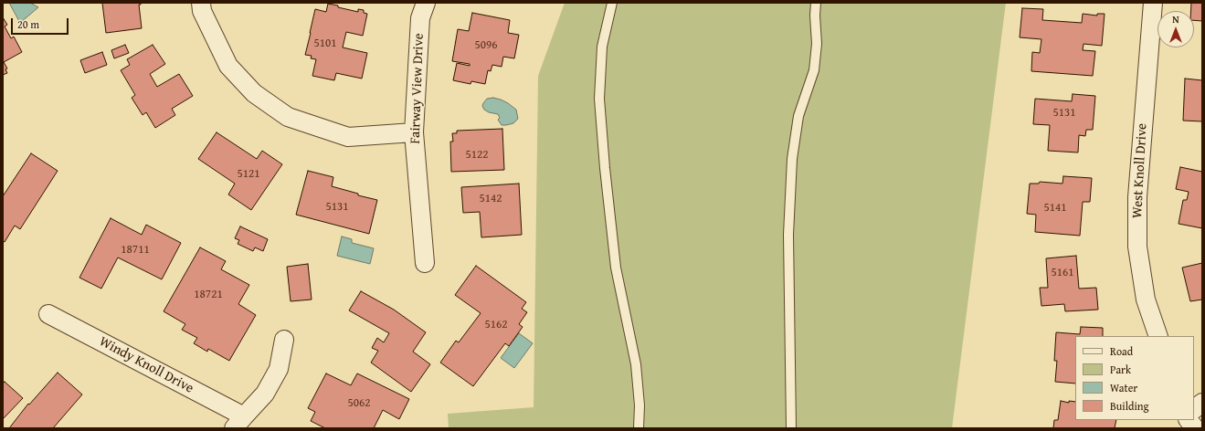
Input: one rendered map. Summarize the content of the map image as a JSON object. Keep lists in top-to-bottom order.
{
  "streets": {
    "street": ["Fairway View Drive", "West Knoll Drive", "Windy Knoll Drive"]
  },
  "house_numbers": [
    "5101",
    "5096",
    "5131",
    "5122",
    "5121",
    "5142",
    "5131",
    "5141",
    "18711",
    "5161",
    "18721",
    "5162",
    "5062"
  ],
  "legend": [
    "Road",
    "Park",
    "Water",
    "Building"
  ],
  "scale_bar": "20 m",
  "north": "top"
}
